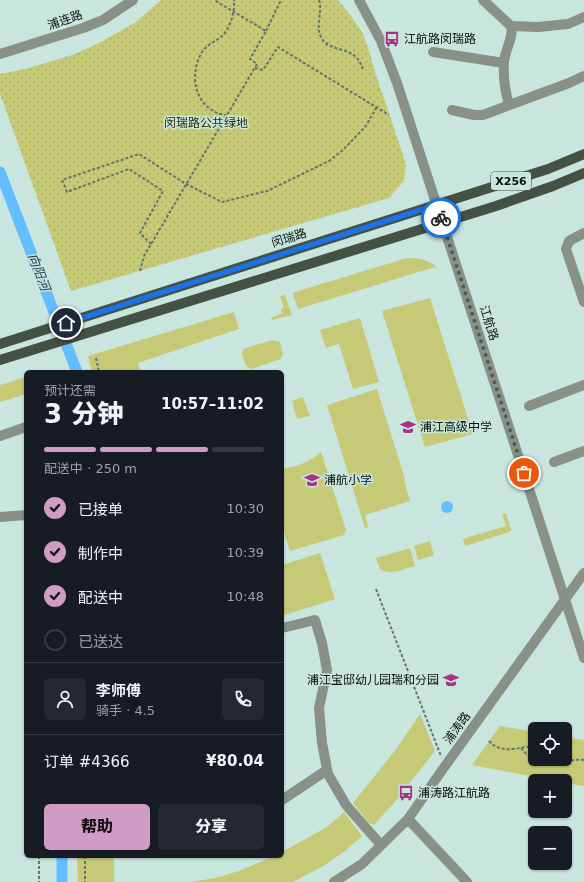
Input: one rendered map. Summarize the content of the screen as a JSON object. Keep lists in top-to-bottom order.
{
  "streets": {
    "main road": ["X256", "闵瑞路"],
    "street": ["浦连路", "江航路", "浦涛路"]
  },
  "crossings": [
    ["X256", "江航路"],
    ["闵瑞路", "江航路"],
    ["江航路", "浦涛路"]
  ],
  "water": ["向阳河"],
  "parks": ["闵瑞路公共绿地"],
  "places": {
    "bus stop": ["江航路闵瑞路", "浦涛路江航路"],
    "school or university": ["浦江高级中学", "浦航小学", "浦江宝邸幼儿园瑞和分园"]
  },
  "page": {
    "heading": ["3 分钟", "预计还需", "10:57–11:02"],
    "panel": [
      "李师傅",
      "骑手 · 4.5",
      "订单 #4366",
      "¥80.04"
    ],
    "bar": "配送中 · 250 m",
    "list": [
      ["已接单", "10:30"],
      ["制作中", "10:39"],
      ["配送中", "10:48"],
      "已送达"
    ],
    "map_buttons": ["+", "−"],
    "buttons": ["帮助", "分享"]
  }
}
